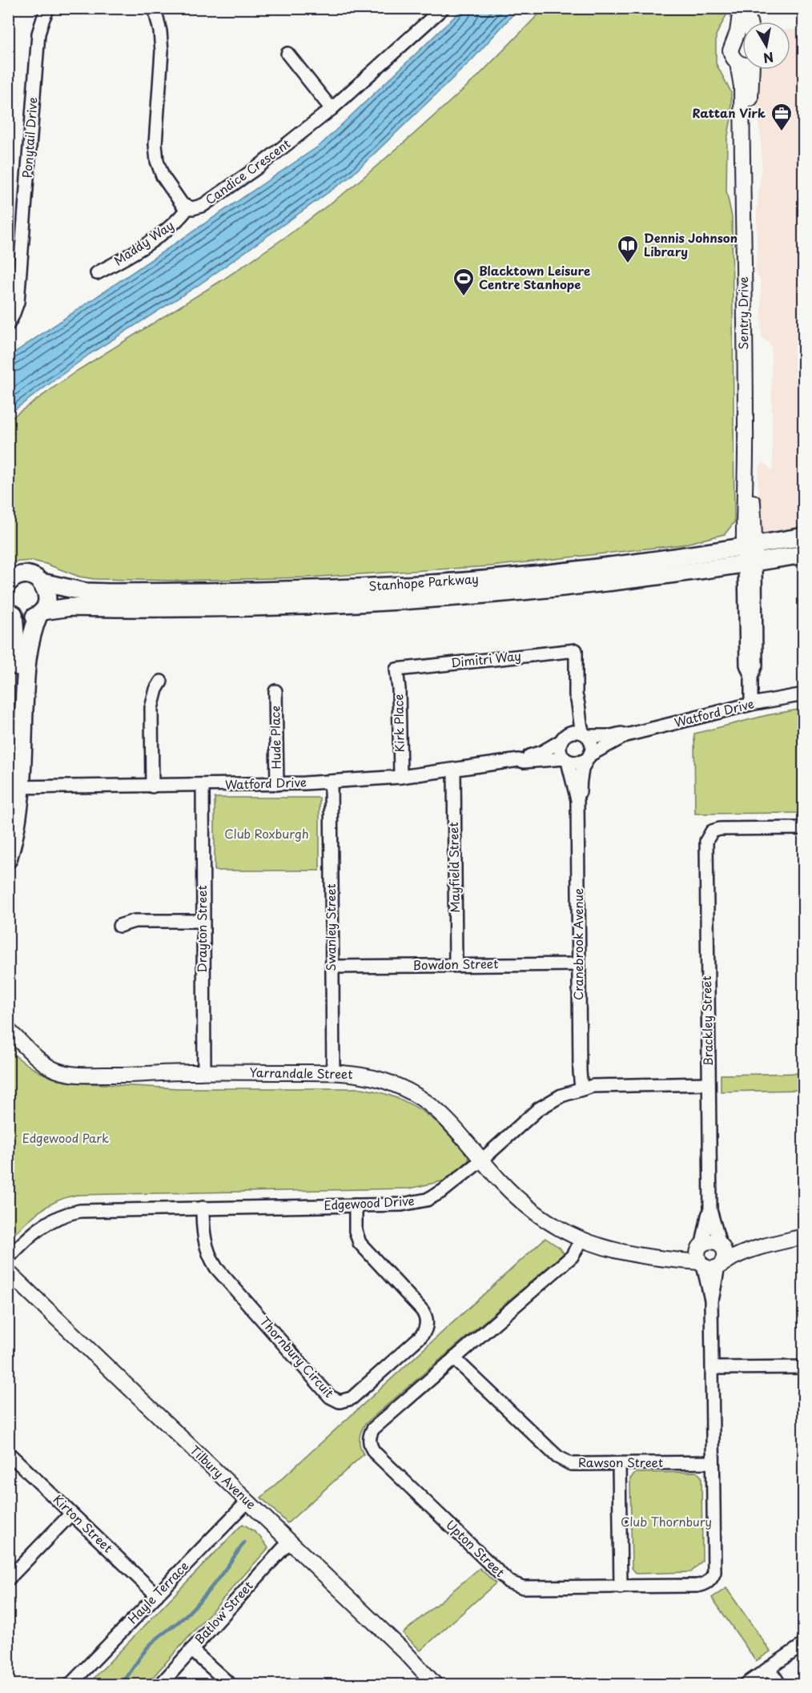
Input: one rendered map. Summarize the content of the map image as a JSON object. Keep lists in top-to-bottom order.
{
  "streets": {
    "main road": ["Stanhope Parkway"],
    "street": [
      "Ponytail Drive",
      "Candice Crescent",
      "Maddy Way",
      "Sentry Drive",
      "Dimitri Way",
      "Watford Drive",
      "Kirk Place",
      "Hude Place",
      "Mayfield Street",
      "Swanley Street",
      "Drayton Street",
      "Cranebrook Avenue",
      "Bowdon Street",
      "Brackley Street",
      "Yarrandale Street",
      "Edgewood Drive",
      "Thornbury Circuit",
      "Rawson Street",
      "Tilbury Avenue",
      "Kirton Street",
      "Upton Street",
      "Hayle Terrace",
      "Batlow Street"
    ]
  },
  "crossings": [
    ["Candice Crescent", "Maddy Way"],
    ["Sentry Drive", "Stanhope Parkway"],
    ["Dimitri Way", "Kirk Place"],
    ["Watford Drive", "Kirk Place"],
    ["Watford Drive", "Hude Place"],
    ["Watford Drive", "Mayfield Street"],
    ["Watford Drive", "Swanley Street"],
    ["Watford Drive", "Drayton Street"],
    ["Watford Drive", "Cranebrook Avenue"],
    ["Mayfield Street", "Bowdon Street"],
    ["Swanley Street", "Bowdon Street"],
    ["Swanley Street", "Yarrandale Street"],
    ["Drayton Street", "Yarrandale Street"],
    ["Cranebrook Avenue", "Bowdon Street"],
    ["Cranebrook Avenue", "Edgewood Drive"],
    ["Brackley Street", "Yarrandale Street"],
    ["Brackley Street", "Edgewood Drive"],
    ["Brackley Street", "Upton Street"],
    ["Yarrandale Street", "Edgewood Drive"],
    ["Yarrandale Street", "Upton Street"],
    ["Edgewood Drive", "Thornbury Circuit"],
    ["Rawson Street", "Upton Street"],
    ["Tilbury Avenue", "Hayle Terrace"],
    ["Tilbury Avenue", "Batlow Street"],
    ["Kirton Street", "Hayle Terrace"]
  ],
  "parks": ["Club Roxburgh", "Edgewood Park", "Club Thornbury"],
  "places": {
    "office": ["Rattan Virk"],
    "library": ["Dennis Johnson Library"],
    "sports": ["Blacktown Leisure Centre Stanhope"]
  },
  "north": "bottom"
}
